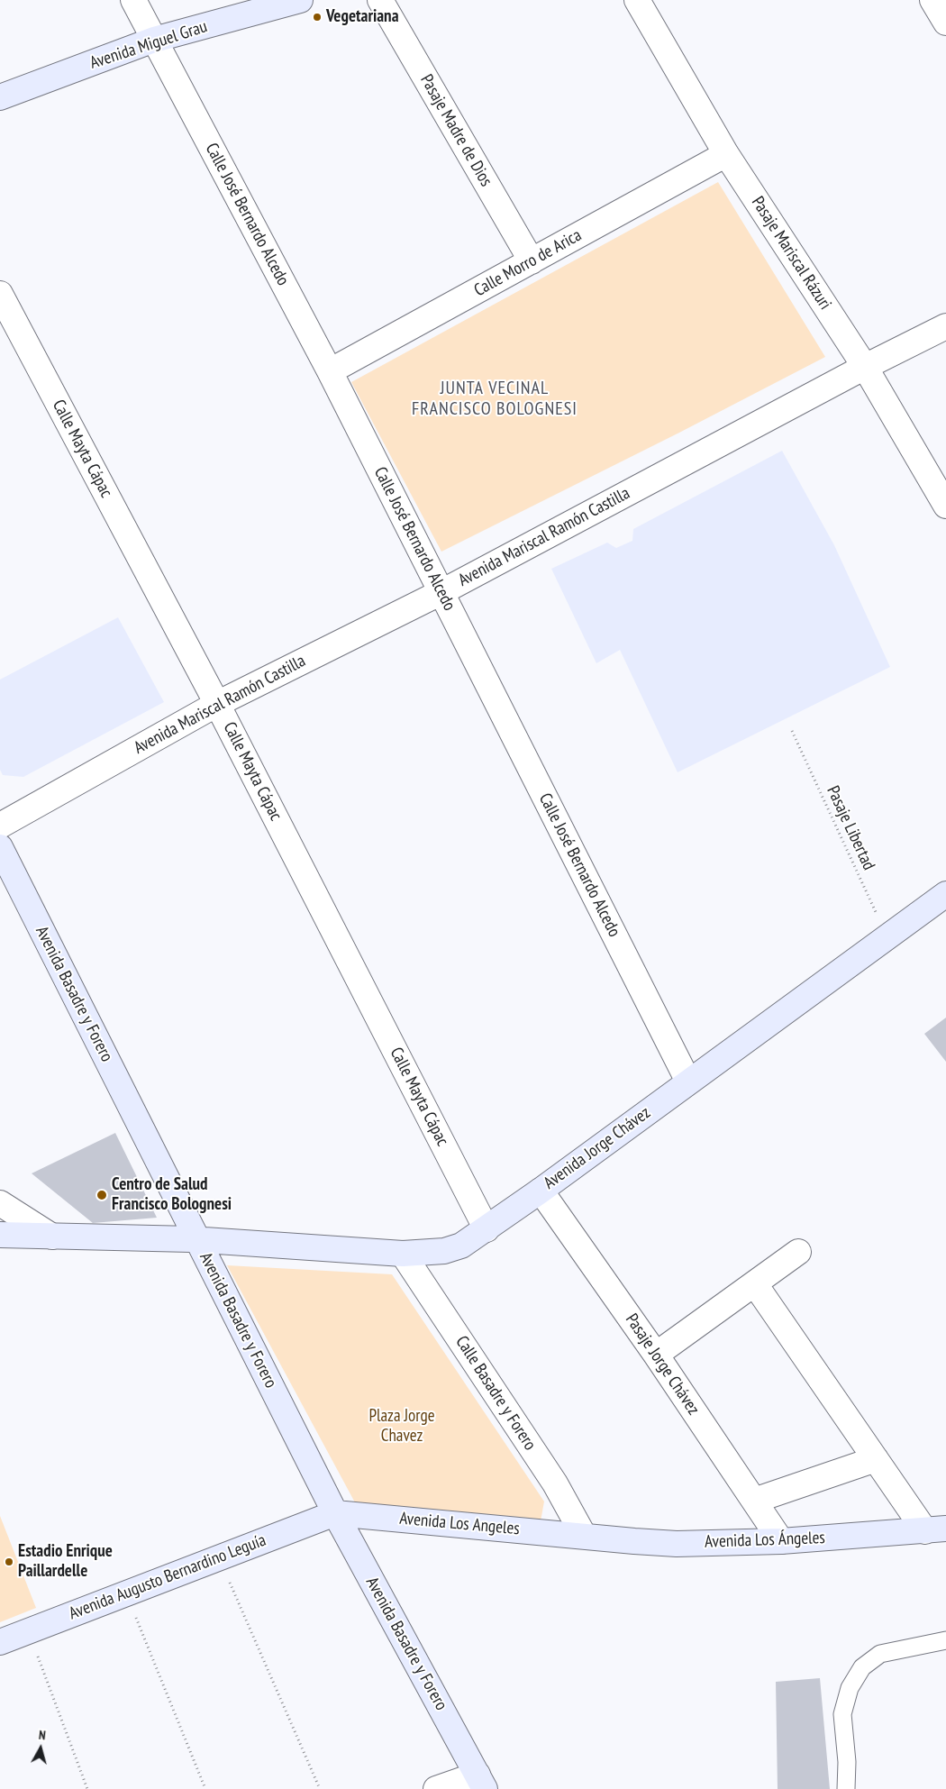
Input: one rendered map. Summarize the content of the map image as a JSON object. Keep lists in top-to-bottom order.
{
  "streets": {
    "street": [
      "Avenida Miguel Grau",
      "Pasaje Madre de Dios",
      "Calle José Bernardo Alcedo",
      "Pasaje Mariscal Rázuri",
      "Calle Morro de Arica",
      "Calle Mayta Cápac",
      "Avenida Mariscal Ramón Castilla",
      "Avenida Basadre y Forero",
      "Avenida Jorge Chávez",
      "Pasaje Jorge Chávez",
      "Calle Basadre y Forero",
      "Avenida Los Angeles",
      "Avenida Los Ángeles",
      "Avenida Augusto Bernardino Leguía"
    ],
    "path": ["Pasaje Libertad"]
  },
  "crossings": [
    ["Avenida Miguel Grau", "Calle José Bernardo Alcedo"],
    ["Pasaje Madre de Dios", "Calle Morro de Arica"],
    ["Calle José Bernardo Alcedo", "Calle Morro de Arica"],
    ["Calle José Bernardo Alcedo", "Avenida Mariscal Ramón Castilla"],
    ["Calle José Bernardo Alcedo", "Avenida Jorge Chávez"],
    ["Pasaje Mariscal Rázuri", "Calle Morro de Arica"],
    ["Pasaje Mariscal Rázuri", "Avenida Mariscal Ramón Castilla"],
    ["Calle Mayta Cápac", "Avenida Mariscal Ramón Castilla"],
    ["Calle Mayta Cápac", "Avenida Jorge Chávez"],
    ["Pasaje Libertad", "Avenida Jorge Chávez"],
    ["Avenida Basadre y Forero", "Avenida Jorge Chávez"],
    ["Avenida Basadre y Forero", "Avenida Los Angeles"],
    ["Avenida Basadre y Forero", "Avenida Augusto Bernardino Leguía"],
    ["Avenida Jorge Chávez", "Pasaje Jorge Chávez"],
    ["Avenida Jorge Chávez", "Calle Basadre y Forero"],
    ["Pasaje Jorge Chávez", "Avenida Los Ángeles"],
    ["Calle Basadre y Forero", "Avenida Los Angeles"],
    ["Calle Basadre y Forero", "Avenida Los Ángeles"],
    ["Avenida Los Angeles", "Avenida Los Ángeles"],
    ["Avenida Los Angeles", "Avenida Augusto Bernardino Leguía"]
  ],
  "districts": ["JUNTA VECINAL FRANCISCO BOLOGNESI"],
  "parks": ["Plaza Jorge Chavez"],
  "places": ["Vegetariana", "Centro de Salud Francisco Bolognesi", "Estadio Enrique Paillardelle"],
  "north": "top"
}
